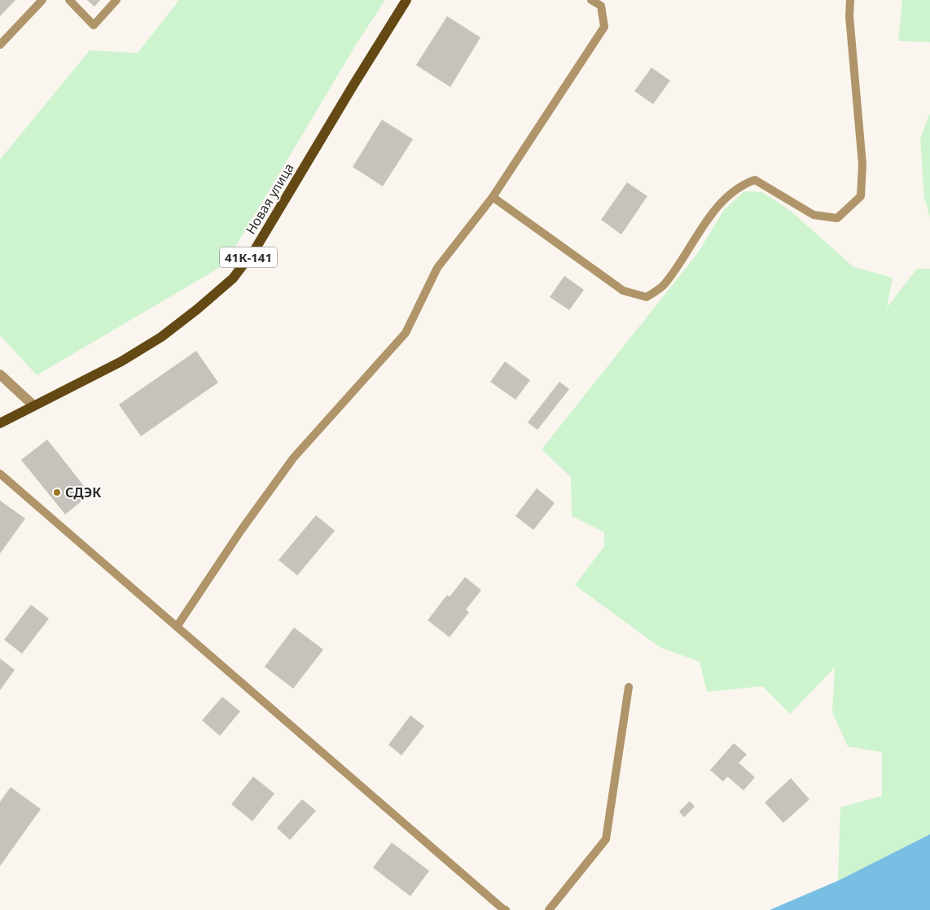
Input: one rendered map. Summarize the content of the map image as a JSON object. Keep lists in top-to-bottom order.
{
  "streets": {
    "main road": ["Новая улица", "41К-141"]
  },
  "places": ["СДЭК"]
}
